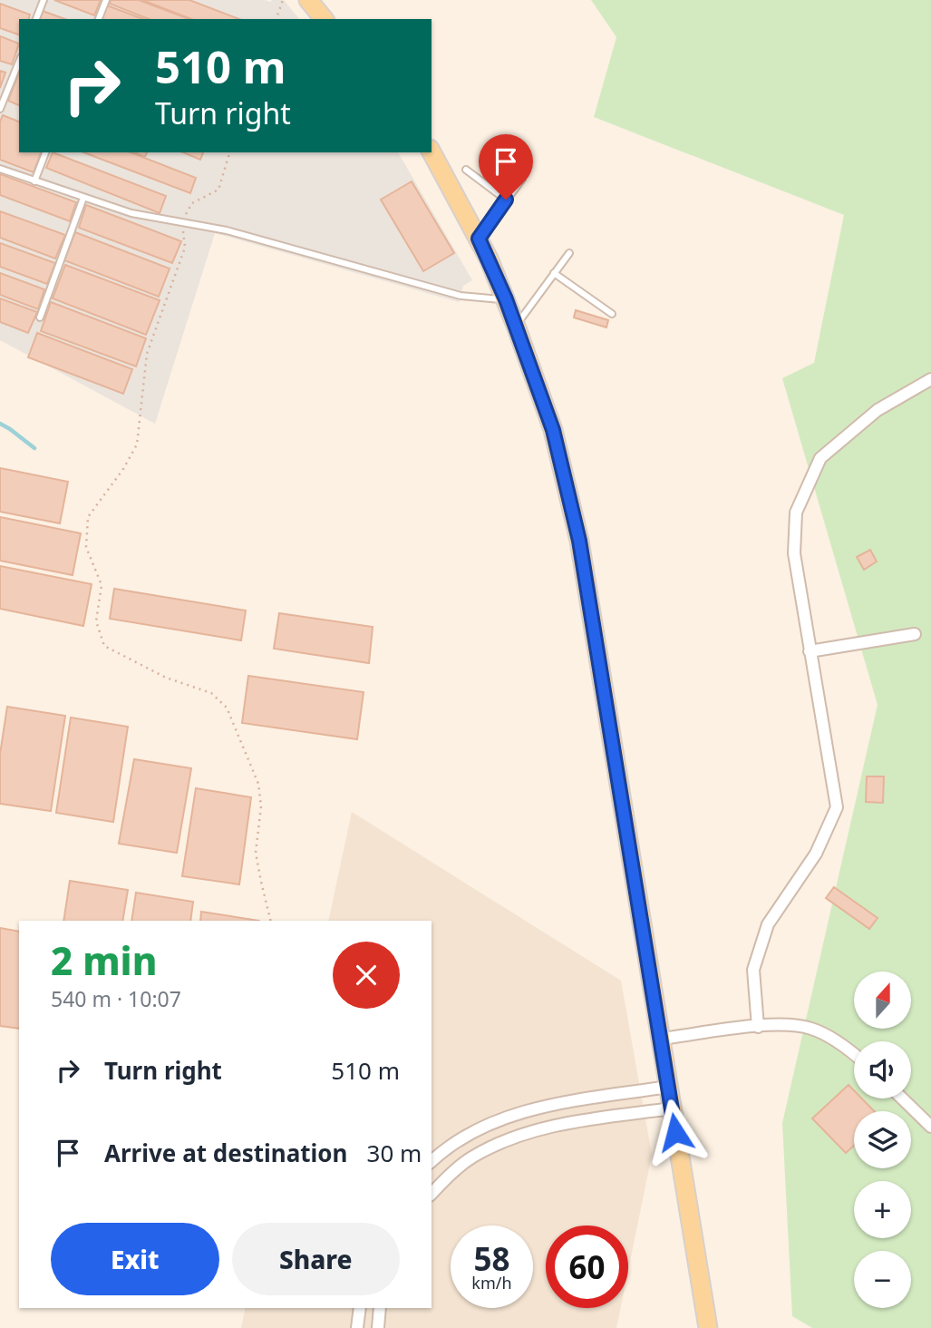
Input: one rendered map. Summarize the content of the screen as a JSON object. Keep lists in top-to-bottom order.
{
  "north": "top",
  "page": {
    "turn": ["510 m", "Turn right"],
    "heading": ["2 min", "540 m · 10:07"],
    "map_buttons": ["+", "−"],
    "list": [
      {
        "name": "Turn right",
        "value": "510 m"
      },
      {
        "name": "Arrive at destination",
        "value": "30 m"
      }
    ],
    "buttons": ["Exit", "Share"],
    "speed": "58 km/h",
    "limit": "60"
  }
}
